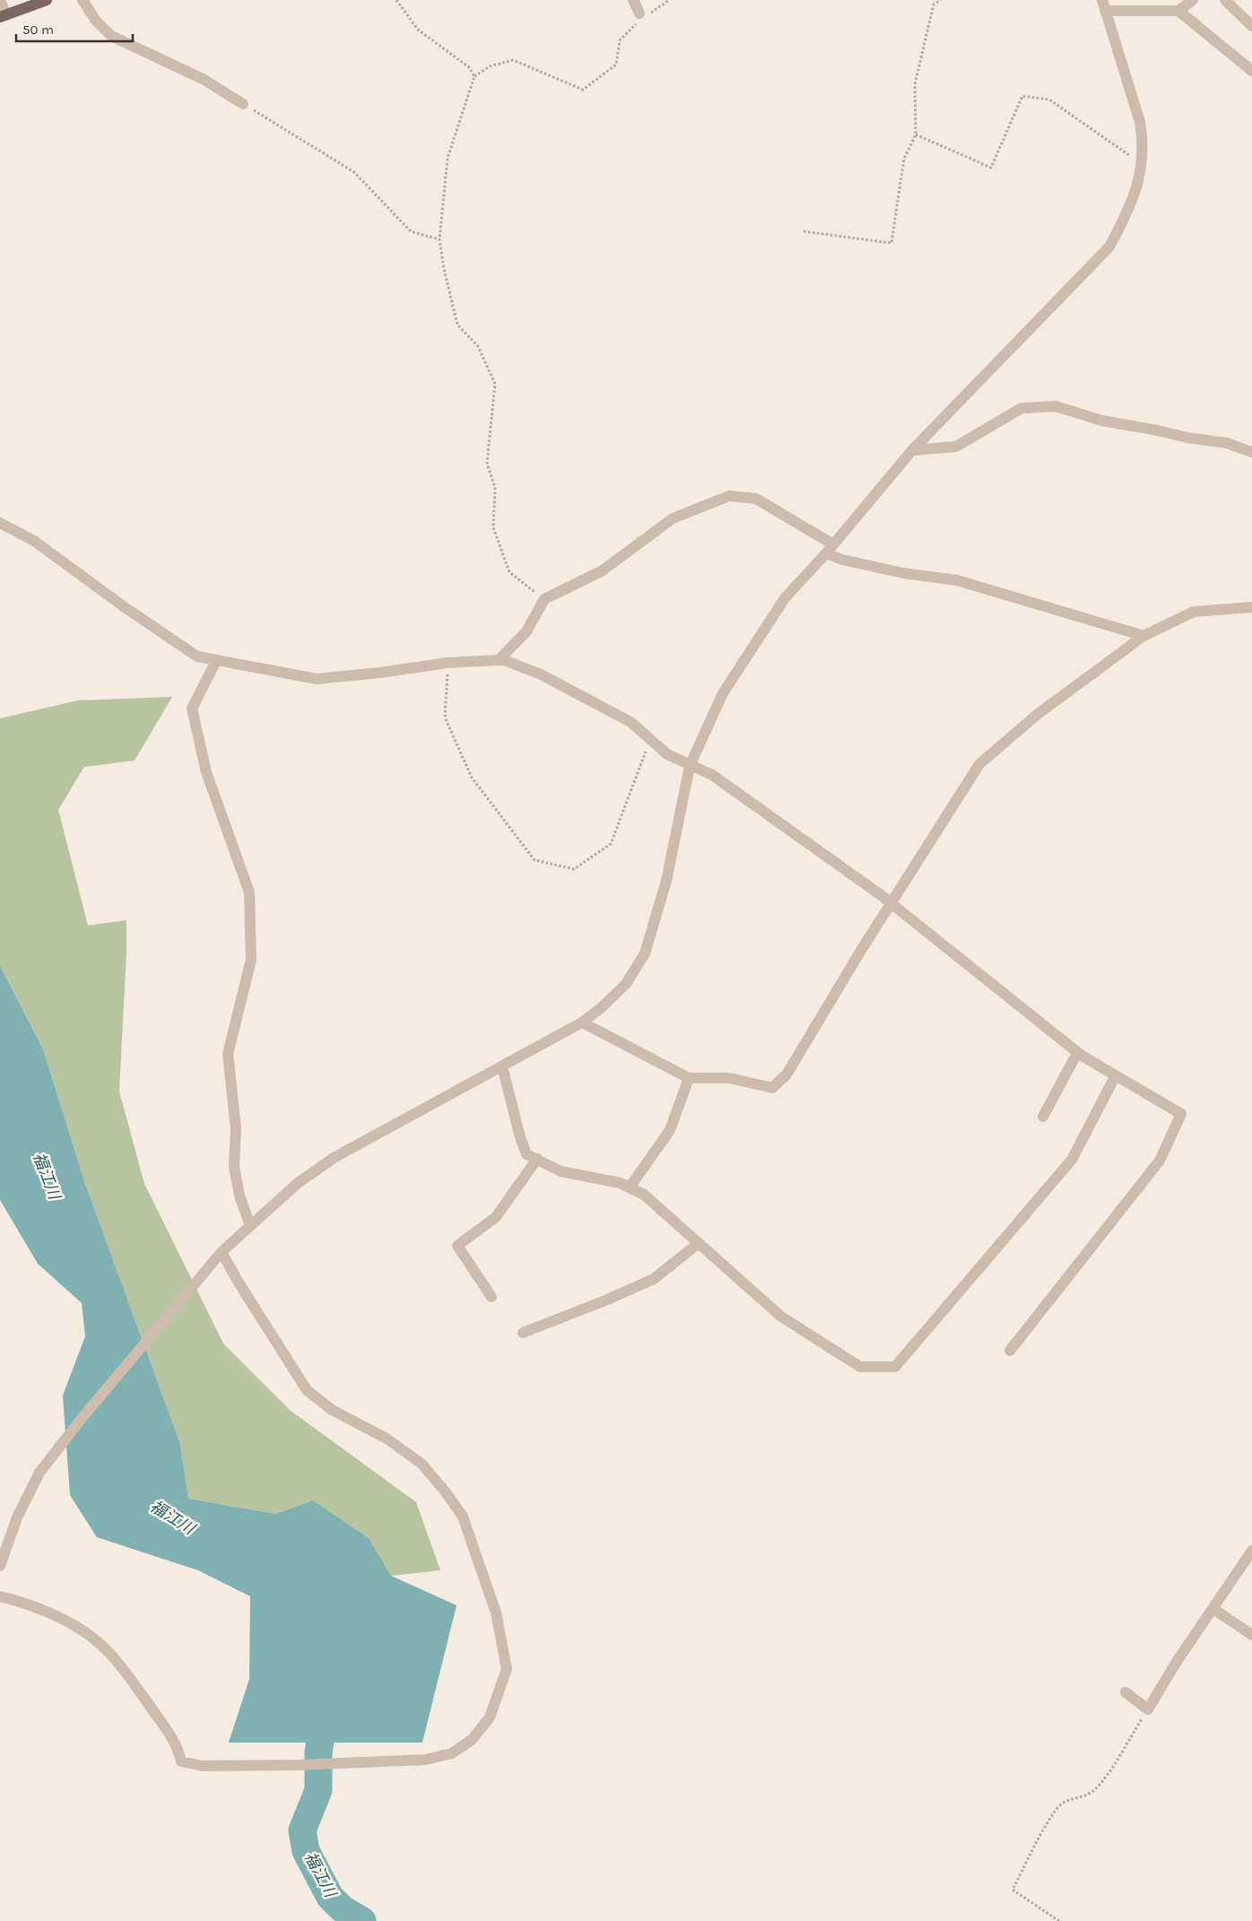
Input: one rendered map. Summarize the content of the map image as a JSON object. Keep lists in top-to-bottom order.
{
  "water": ["福江川"],
  "scale_bar": "50 m"
}
